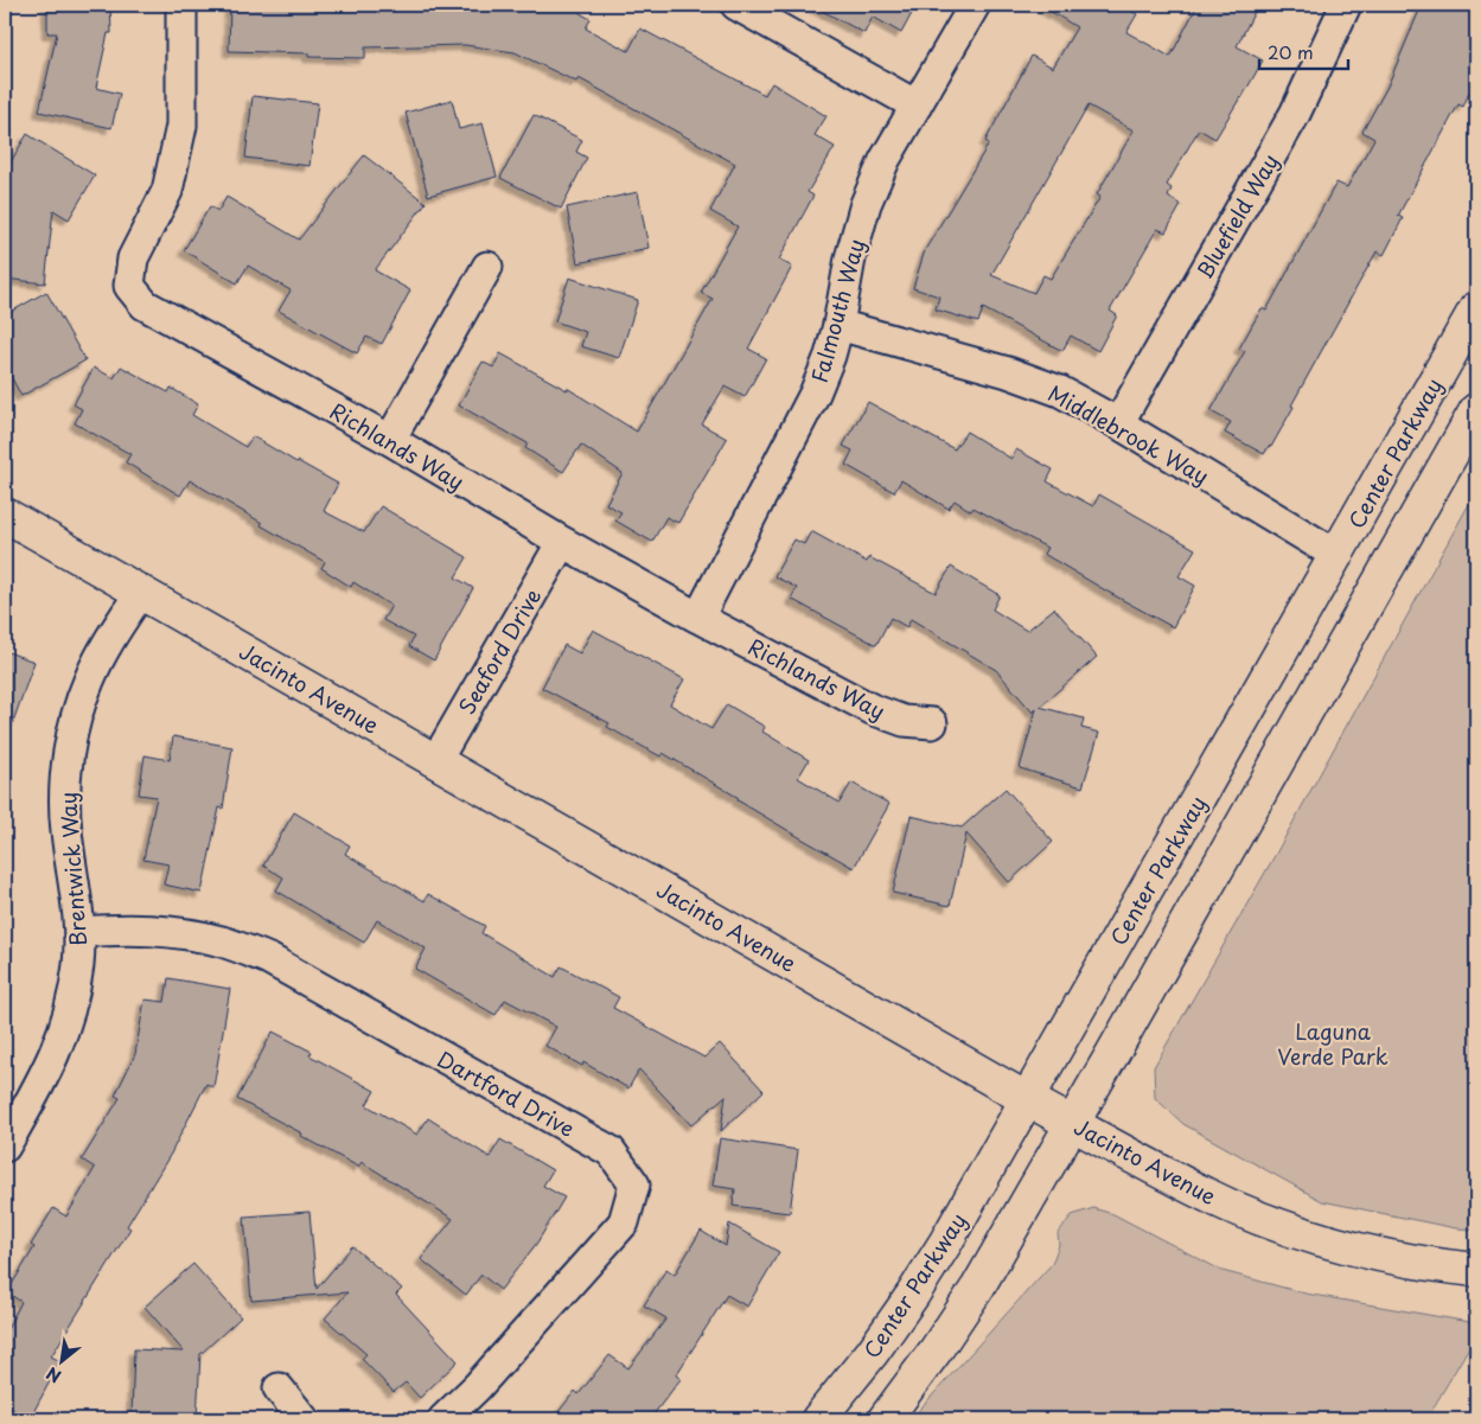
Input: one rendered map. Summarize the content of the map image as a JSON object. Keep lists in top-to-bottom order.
{
  "streets": {
    "main road": ["Center Parkway", "Jacinto Avenue"],
    "street": [
      "Bluefield Way",
      "Falmouth Way",
      "Middlebrook Way",
      "Richlands Way",
      "Seaford Drive",
      "Brentwick Way",
      "Dartford Drive"
    ]
  },
  "crossings": [
    ["Bluefield Way", "Middlebrook Way"],
    ["Falmouth Way", "Middlebrook Way"],
    ["Falmouth Way", "Richlands Way"],
    ["Middlebrook Way", "Center Parkway"],
    ["Richlands Way", "Seaford Drive"],
    ["Center Parkway", "Jacinto Avenue"],
    ["Seaford Drive", "Jacinto Avenue"],
    ["Jacinto Avenue", "Brentwick Way"],
    ["Brentwick Way", "Dartford Drive"]
  ],
  "parks": ["Laguna Verde Park"],
  "scale_bar": "20 m",
  "north": "bottom left"
}
